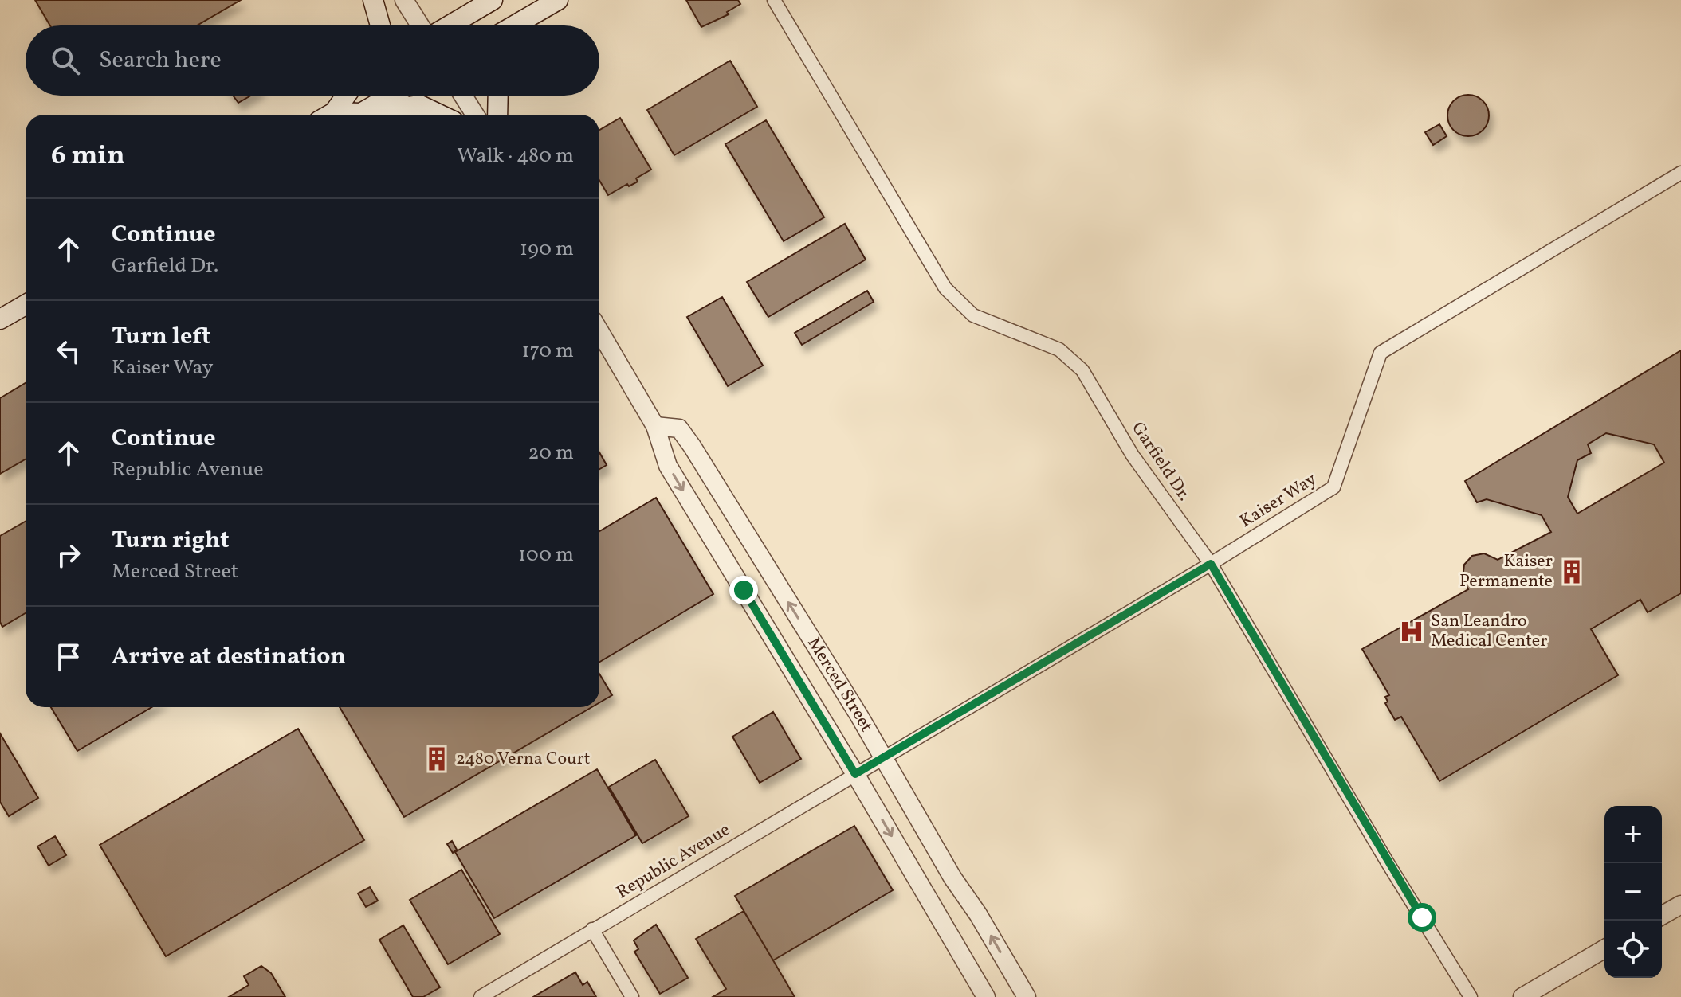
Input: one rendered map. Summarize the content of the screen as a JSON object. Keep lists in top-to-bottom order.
{
  "streets": {
    "street": [
      "Garfield Dr.",
      "Kaiser Way",
      "Merced Street",
      "Republic Avenue"
    ]
  },
  "crossings": [
    ["Garfield Dr.", "Kaiser Way"],
    ["Kaiser Way", "Merced Street"],
    ["Kaiser Way", "Republic Avenue"],
    ["Merced Street", "Republic Avenue"]
  ],
  "places": {
    "building": ["Kaiser Permanente", "2480 Verna Court"],
    "hospital": ["San Leandro Medical Center"]
  },
  "page": {
    "search": "Search here",
    "heading": ["6 min", "Walk · 480 m"],
    "list": [
      ["Continue", "Garfield Dr.", "190 m"],
      ["Turn left", "Kaiser Way", "170 m"],
      ["Continue", "Republic Avenue", "20 m"],
      ["Turn right", "Merced Street", "100 m"],
      "Arrive at destination"
    ],
    "map_buttons": ["+", "−"]
  }
}
